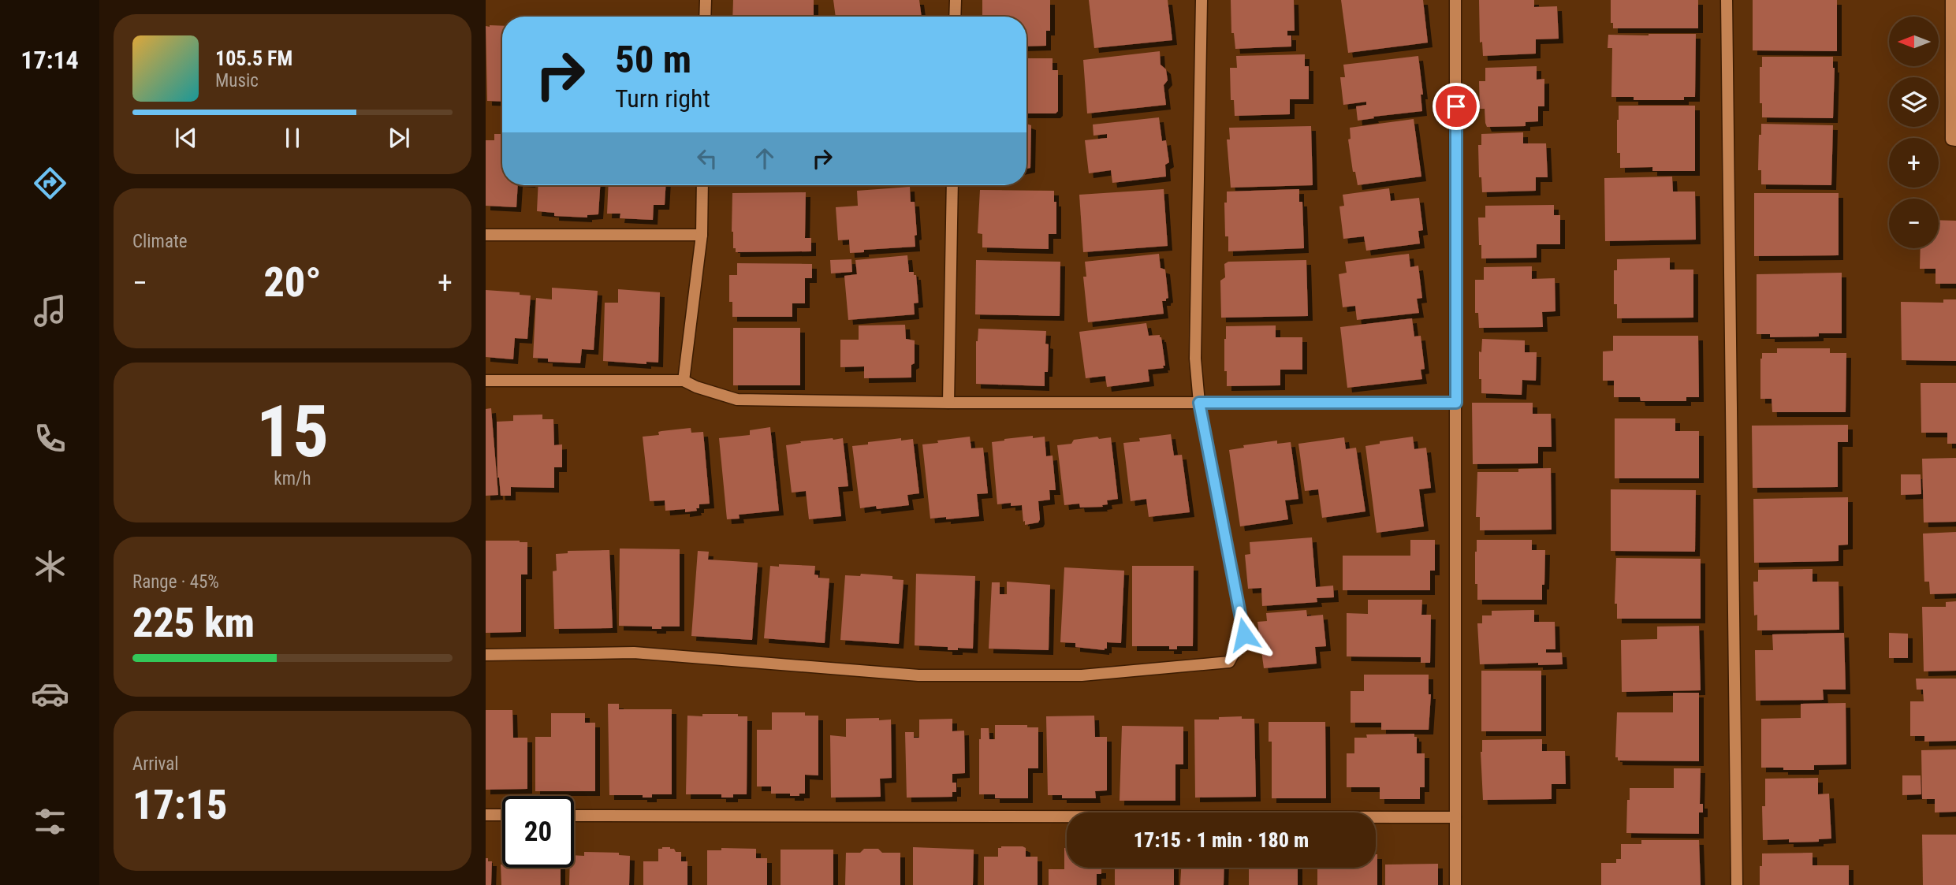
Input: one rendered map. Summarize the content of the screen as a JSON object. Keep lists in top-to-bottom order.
{
  "north": "left",
  "page": {
    "tabs": "17:14",
    "map_buttons": ["+", "−"],
    "turn": ["50 m", "Turn right"],
    "song": ["105.5 FM", "Music"],
    "tile": [
      "Climate",
      ["15", "km/h"],
      ["Range · 45%", "225 km"],
      ["Arrival", "17:15"]
    ],
    "heat": ["−", "20°", "+"],
    "limit": "20",
    "trip": "17:15 · 1 min · 180 m"
  }
}
